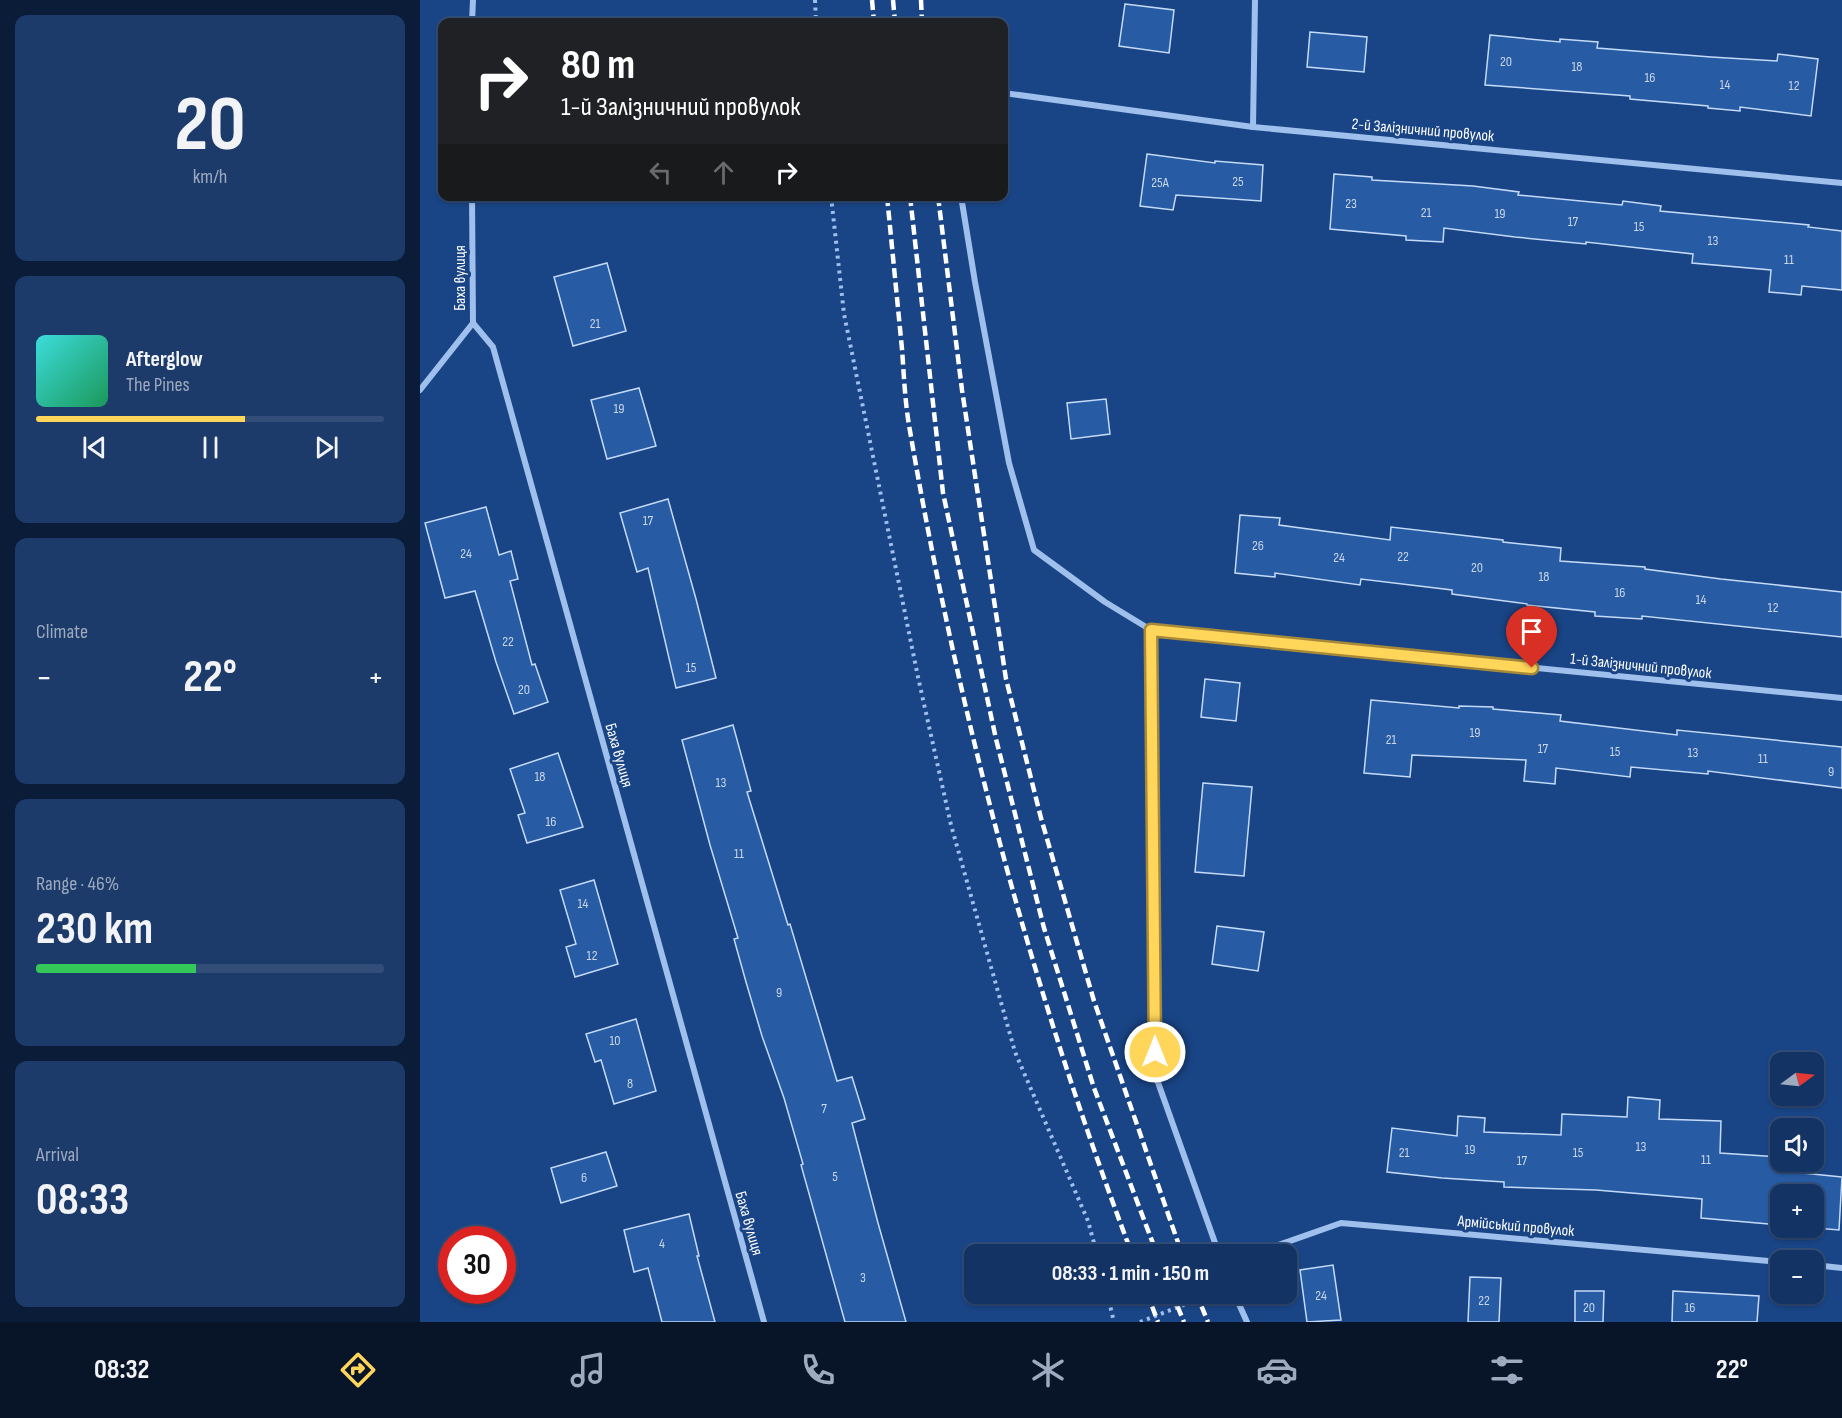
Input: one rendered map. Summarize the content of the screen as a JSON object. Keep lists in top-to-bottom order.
{
  "streets": {
    "street": [
      "2-й Залізничний провулок",
      "Баха вулиця",
      "1-й Залізничний провулок",
      "Армійський провулок"
    ]
  },
  "house_numbers": [
    "20",
    "18",
    "16",
    "14",
    "12",
    "25",
    "25А",
    "23",
    "21",
    "19",
    "17",
    "15",
    "13",
    "11",
    "21",
    "19",
    "17",
    "26",
    "24",
    "22",
    "24",
    "20",
    "18",
    "16",
    "14",
    "12",
    "22",
    "15",
    "20",
    "19",
    "21",
    "17",
    "15",
    "13",
    "11",
    "9",
    "18",
    "13",
    "16",
    "11",
    "14",
    "12",
    "9",
    "10",
    "8",
    "7",
    "13",
    "19",
    "21",
    "15",
    "11",
    "17",
    "5",
    "6",
    "4",
    "3",
    "24",
    "22",
    "20",
    "16"
  ],
  "north": "right",
  "page": {
    "tile": [
      ["20", "km/h"],
      "Climate",
      ["Range · 46%", "230 km"],
      ["Arrival", "08:33"]
    ],
    "turn": ["80 m", "1-й Залізничний провулок"],
    "song": ["Afterglow", "The Pines"],
    "heat": ["−", "22°", "+"],
    "map_buttons": ["+", "−"],
    "limit": "30",
    "trip": "08:33 · 1 min · 150 m",
    "tabs": ["08:32", "22°"]
  }
}
